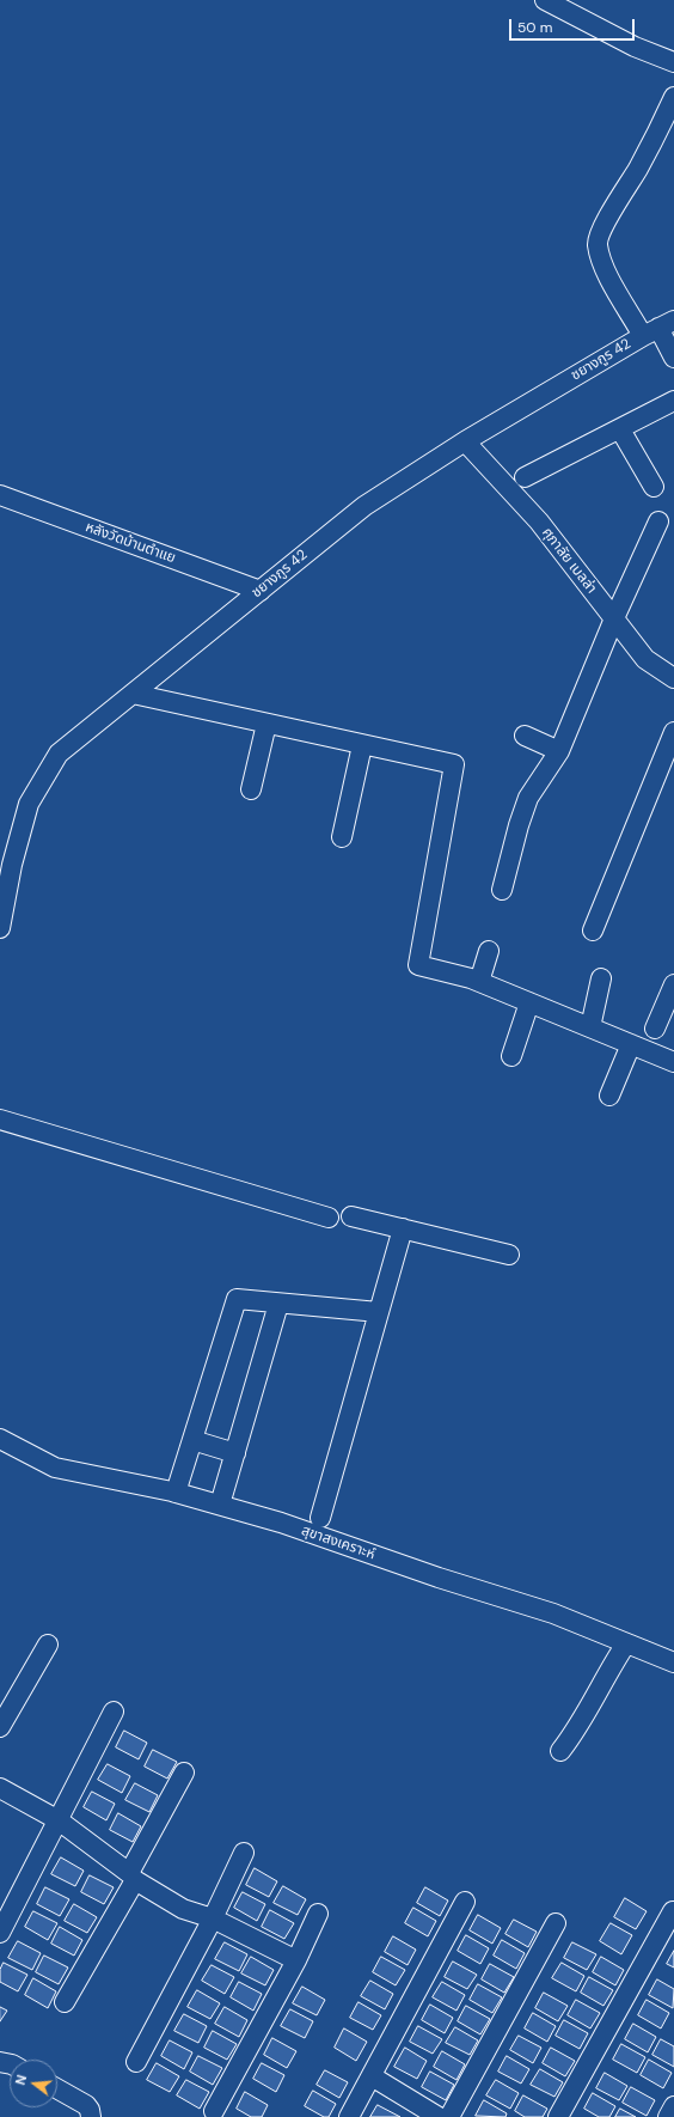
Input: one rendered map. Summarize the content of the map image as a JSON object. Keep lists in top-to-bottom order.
{
  "streets": {
    "street": [
      "ชยางกูร 42",
      "หลังวัดบ้านตำแย",
      "ศุภาลัย เบลล่า",
      "สุขาสงเคราะห์"
    ]
  },
  "crossings": [
    ["ชยางกูร 42", "หลังวัดบ้านตำแย"],
    ["ชยางกูร 42", "ศุภาลัย เบลล่า"]
  ],
  "scale_bar": "50 m",
  "north": "left"
}
